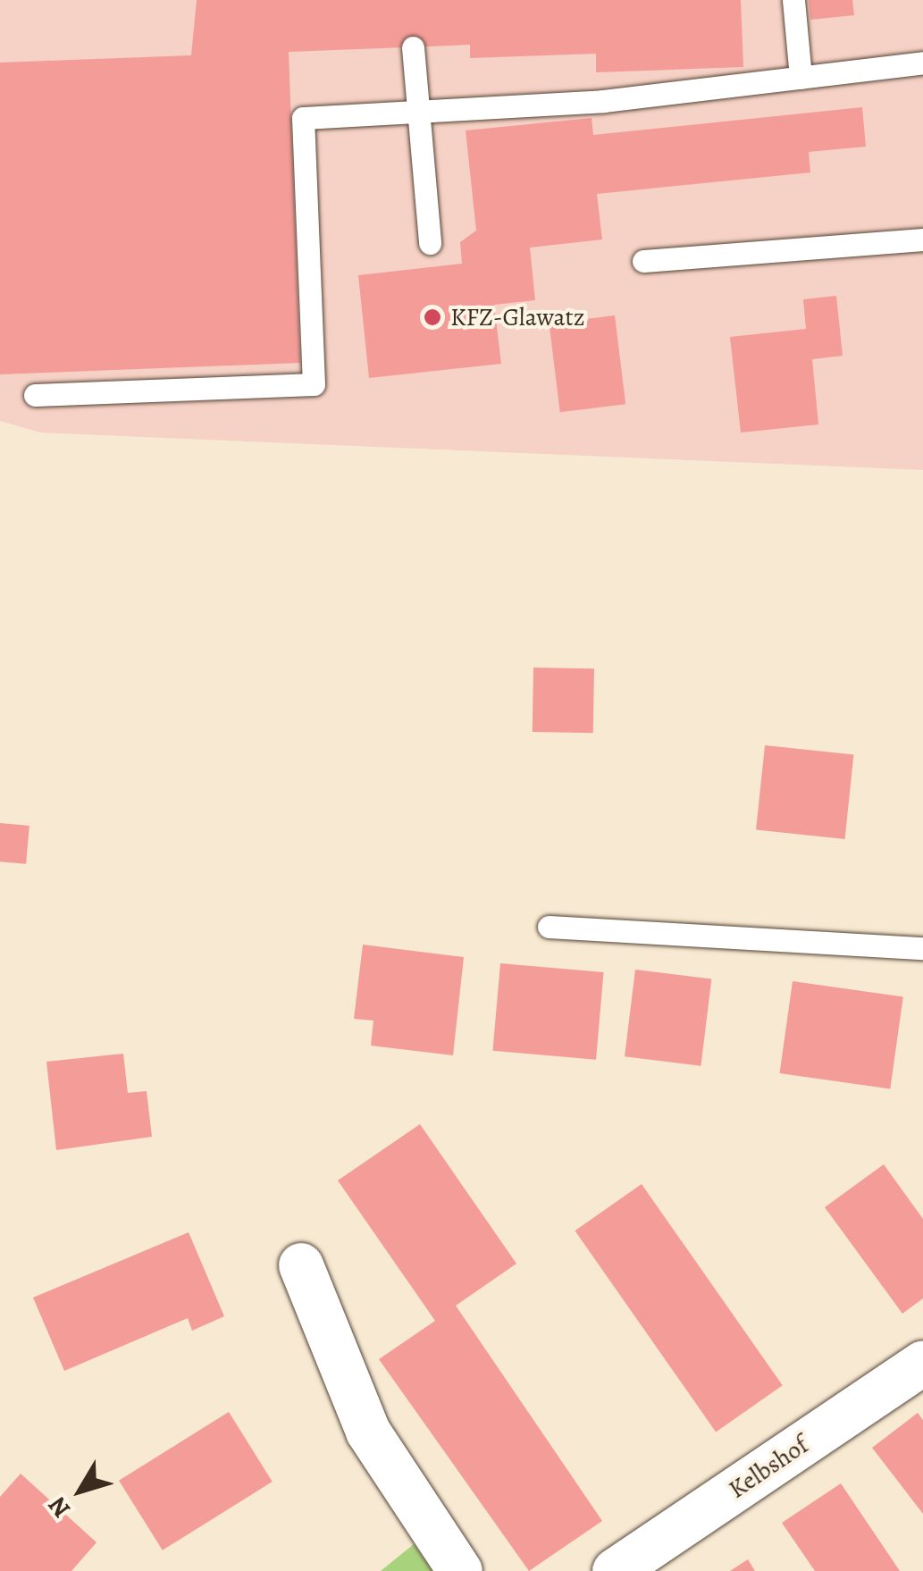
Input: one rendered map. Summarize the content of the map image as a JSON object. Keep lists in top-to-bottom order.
{
  "streets": {
    "street": ["Kelbshof"]
  },
  "places": ["KFZ-Glawatz"],
  "north": "bottom left"
}
